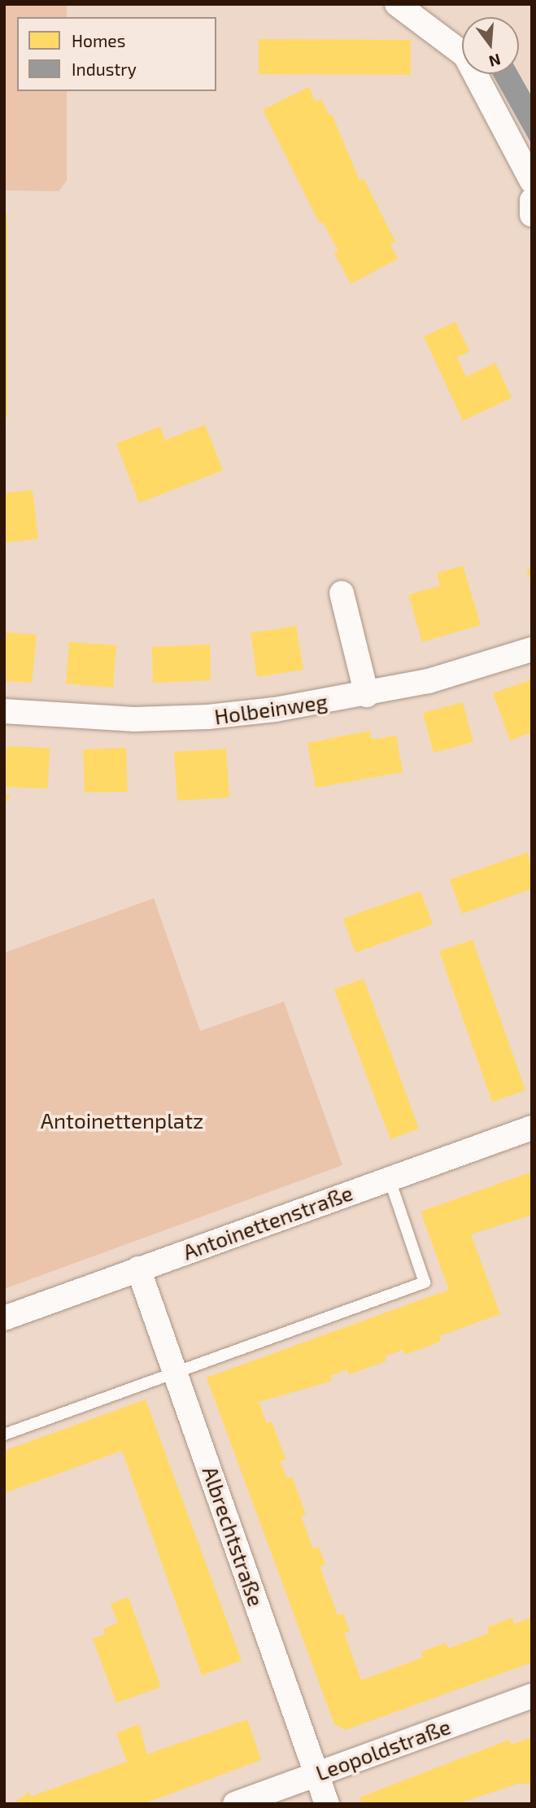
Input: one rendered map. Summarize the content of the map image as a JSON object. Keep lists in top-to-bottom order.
{
  "streets": {
    "street": [
      "Holbeinweg",
      "Antoinettenstraße",
      "Albrechtstraße",
      "Leopoldstraße"
    ]
  },
  "crossings": [
    ["Antoinettenstraße", "Albrechtstraße"],
    ["Albrechtstraße", "Leopoldstraße"]
  ],
  "parks": ["Antoinettenplatz"],
  "legend": ["Homes", "Industry"],
  "north": "bottom"
}
